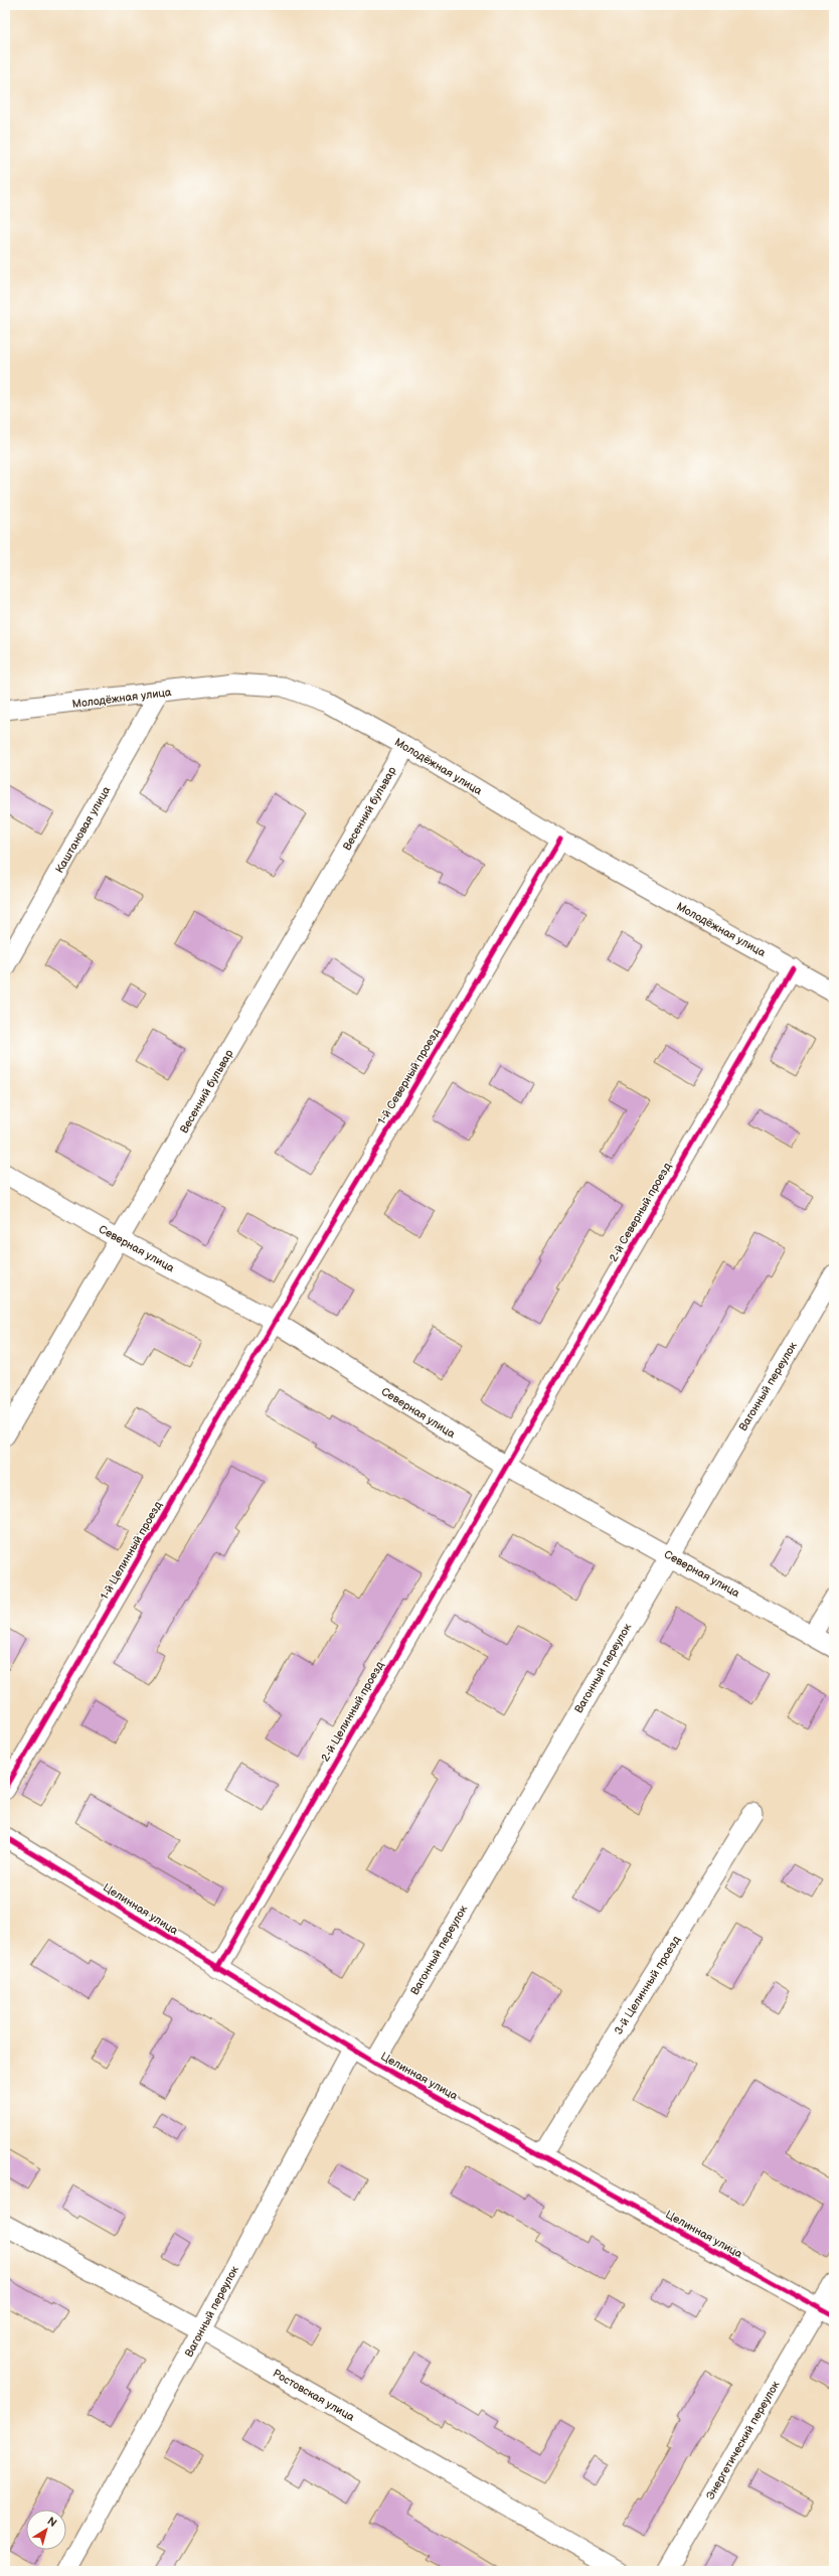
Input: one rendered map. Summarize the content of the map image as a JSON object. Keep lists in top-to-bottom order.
{
  "streets": {
    "street": [
      "Молодёжная улица",
      "Весенний бульвар",
      "Каштановая улица",
      "1-й Северный проезд",
      "2-й Северный проезд",
      "Северная улица",
      "Вагонный переулок",
      "1-й Целинный проезд",
      "2-й Целинный проезд",
      "Целинная улица",
      "3-й Целинный проезд",
      "Ростовская улица",
      "Энергетический переулок"
    ]
  },
  "crossings": [
    ["Молодёжная улица", "Весенний бульвар"],
    ["Молодёжная улица", "Каштановая улица"],
    ["Молодёжная улица", "1-й Северный проезд"],
    ["Молодёжная улица", "2-й Северный проезд"],
    ["Весенний бульвар", "Северная улица"],
    ["1-й Северный проезд", "Северная улица"],
    ["1-й Северный проезд", "1-й Целинный проезд"],
    ["2-й Северный проезд", "Северная улица"],
    ["2-й Северный проезд", "2-й Целинный проезд"],
    ["Северная улица", "Вагонный переулок"],
    ["Северная улица", "1-й Целинный проезд"],
    ["Северная улица", "2-й Целинный проезд"],
    ["Вагонный переулок", "Целинная улица"],
    ["Вагонный переулок", "Ростовская улица"],
    ["2-й Целинный проезд", "Целинная улица"],
    ["Целинная улица", "3-й Целинный проезд"],
    ["Целинная улица", "Энергетический переулок"]
  ],
  "north": "top right"
}
